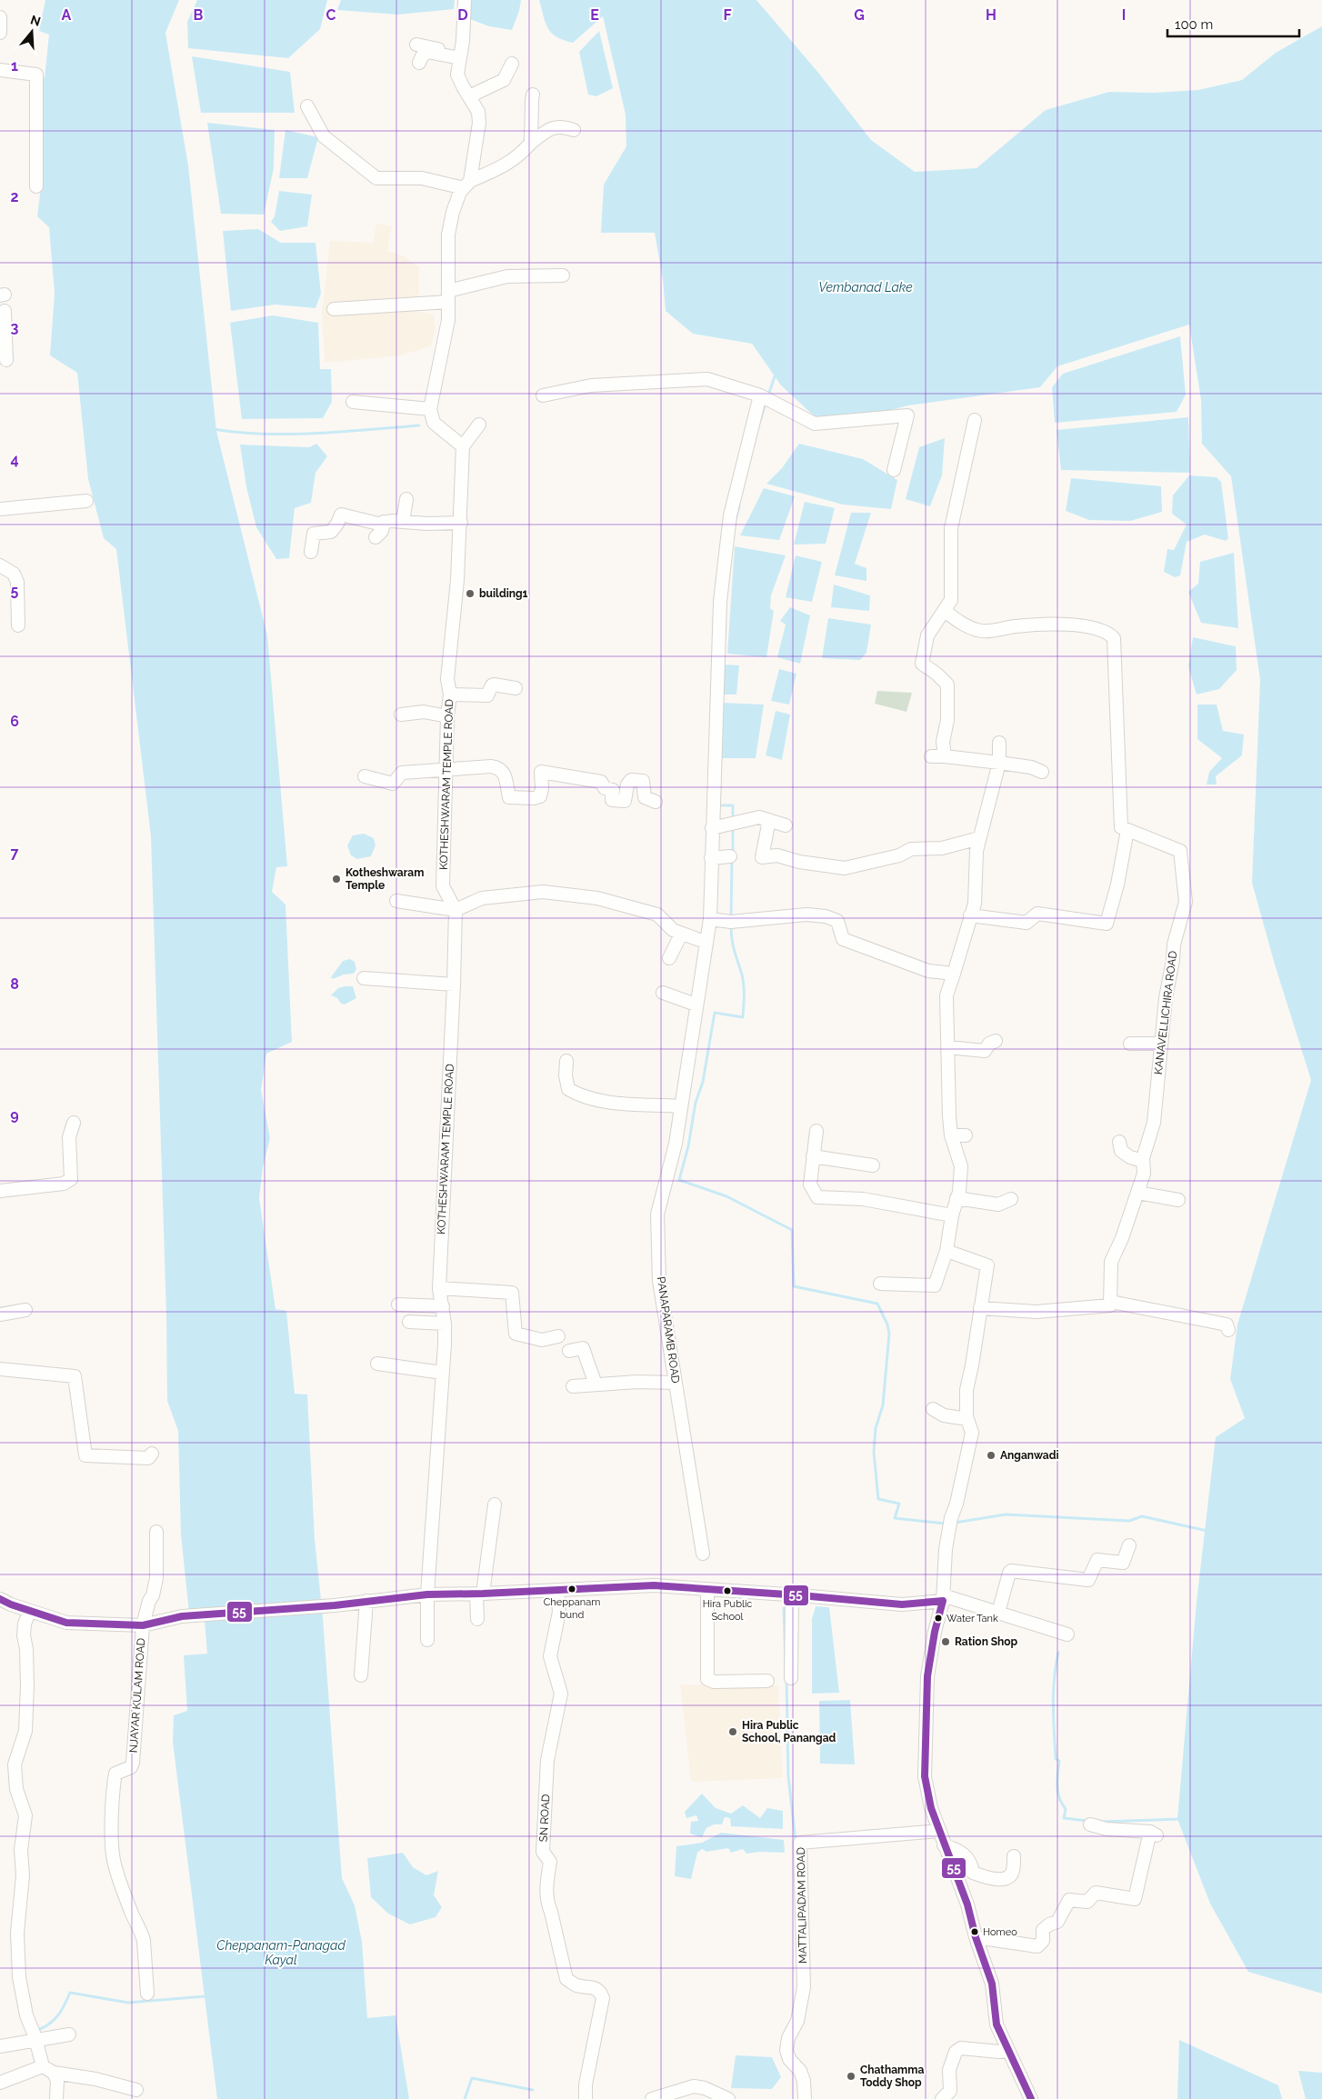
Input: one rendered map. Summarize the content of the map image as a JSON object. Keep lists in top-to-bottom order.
{
  "streets": {
    "street": [
      "KOTHESHWARAM TEMPLE ROAD",
      "KANAVELLICHIRA ROAD",
      "PANAPARAMB ROAD",
      "NJAYAR KULAM ROAD",
      "SN ROAD",
      "MATTALIPADAM ROAD"
    ]
  },
  "water": ["Vembanad Lake", "Cheppanam-Panagad Kayal"],
  "places": [
    "building1",
    "Kotheshwaram Temple",
    "Anganwadi",
    "Cheppanam bund",
    "Hira Public School",
    "Water Tank",
    "Ration Shop",
    "Hira Public School, Panangad",
    "Homeo",
    "Chathamma Toddy Shop"
  ],
  "lines": ["transit line 55"],
  "scale_bar": "100 m",
  "north": "top",
  "grid": {
    "columns": [
      "A",
      "B",
      "C",
      "D",
      "E",
      "F",
      "G",
      "H",
      "I"
    ],
    "rows": [
      "1",
      "2",
      "3",
      "4",
      "5",
      "6",
      "7",
      "8",
      "9"
    ]
  }
}
